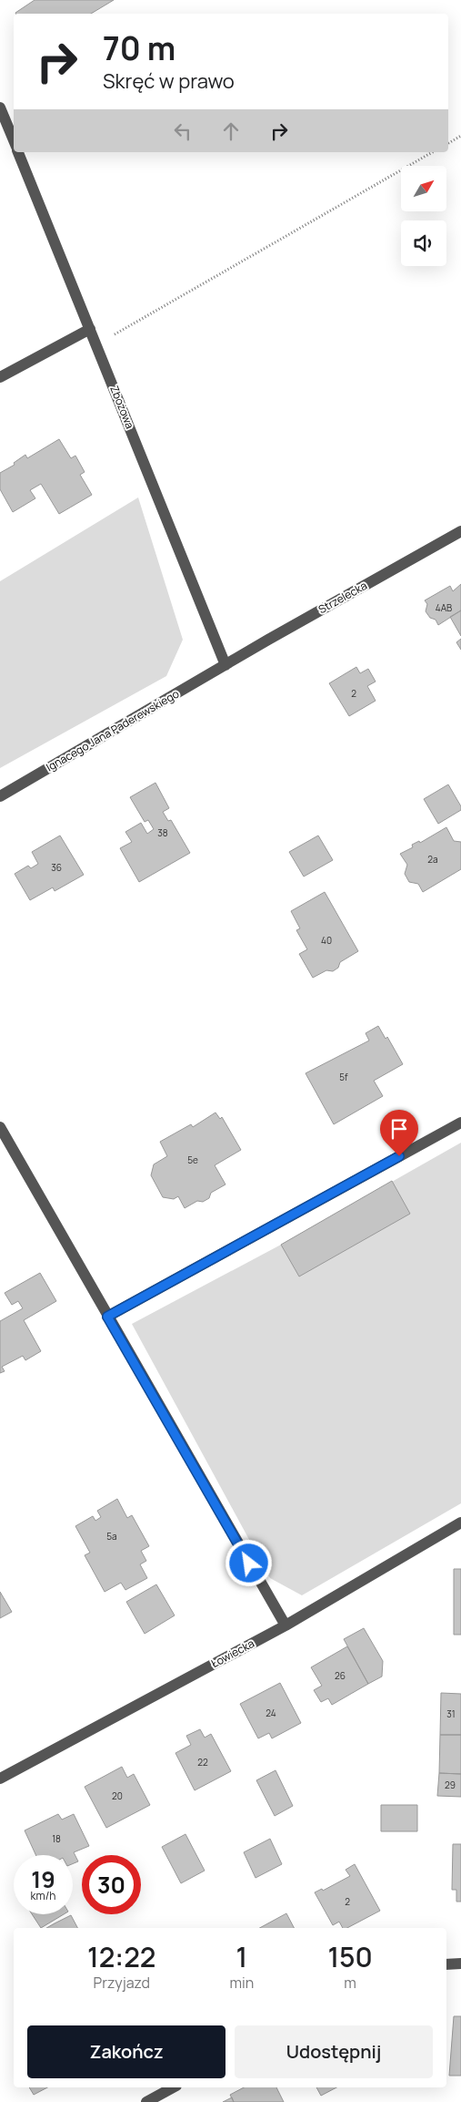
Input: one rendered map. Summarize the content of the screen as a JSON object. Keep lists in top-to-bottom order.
{
  "streets": {
    "street": [
      "Zbożowa",
      "Strzelecka",
      "Ignacego Jana Paderewskiego",
      "Łowiecka"
    ]
  },
  "crossings": [
    ["Zbożowa", "Strzelecka"],
    ["Zbożowa", "Ignacego Jana Paderewskiego"],
    ["Strzelecka", "Ignacego Jana Paderewskiego"]
  ],
  "house_numbers": [
    "4AB",
    "2",
    "38",
    "2a",
    "36",
    "40",
    "5f",
    "5e",
    "5a",
    "26",
    "24",
    "31",
    "22",
    "29",
    "20",
    "18",
    "2"
  ],
  "north": "top right",
  "page": {
    "turn": ["70 m", "Skręć w prawo"],
    "speed": "19 km/h",
    "limit": "30",
    "eta": [
      "12:22",
      "Przyjazd",
      "1",
      "min",
      "150",
      "m"
    ],
    "buttons": ["Zakończ", "Udostępnij"]
  }
}
